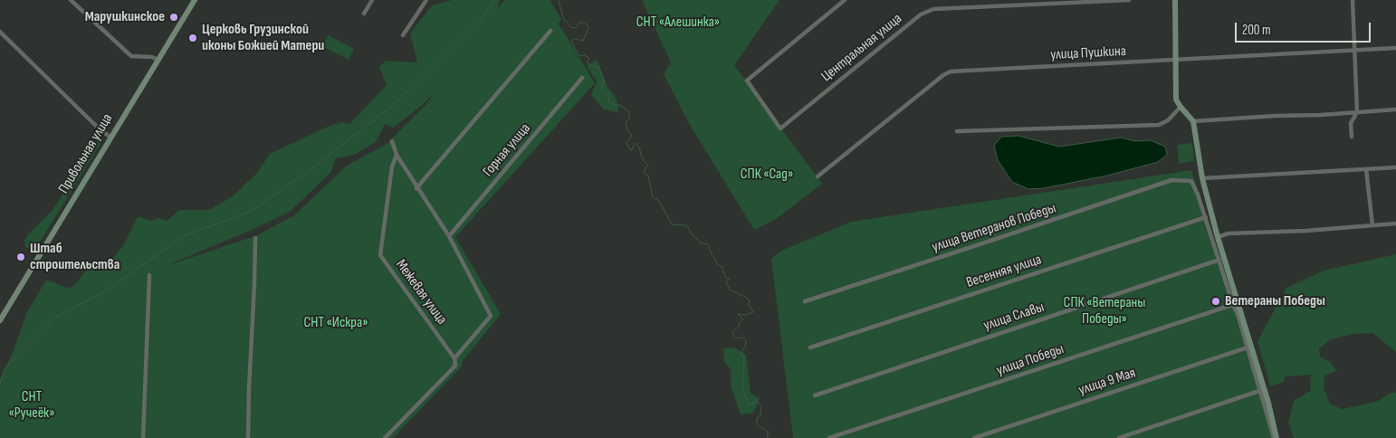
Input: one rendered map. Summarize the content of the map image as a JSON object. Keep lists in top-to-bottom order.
{
  "streets": {
    "street": [
      "Центральная улица",
      "улица Пушкина",
      "Горная улица",
      "Привольная улица",
      "улица Ветеранов Победы",
      "Весенняя улица",
      "Межевая улица",
      "улица Славы",
      "улица Победы",
      "улица 9 Мая"
    ]
  },
  "crossings": [
    ["улица Ветеранов Победы", "Весенняя улица"]
  ],
  "parks": [
    "СНТ «Алешинка»",
    "СПК «Сад»",
    "СПК «Ветераны Победы»",
    "СНТ «Искра»",
    "СНТ «Ручеёк»"
  ],
  "places": [
    "Марушкинское",
    "Церковь Грузинской иконы Божией Матери",
    "Штаб строительства",
    "Ветераны Победы"
  ],
  "scale_bar": "200 m"
}
